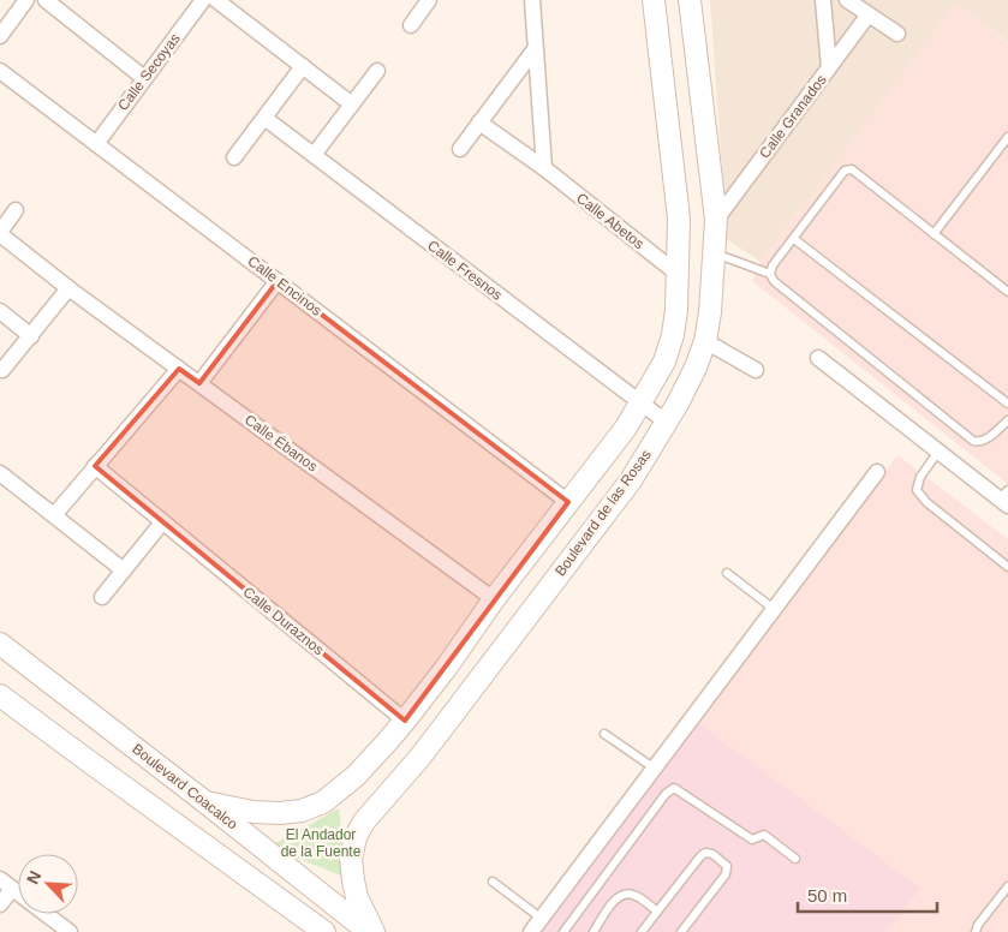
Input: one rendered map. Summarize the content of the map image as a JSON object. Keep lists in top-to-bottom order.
{
  "streets": {
    "street": [
      "Calle Secoyas",
      "Calle Granados",
      "Calle Abetos",
      "Calle Fresnos",
      "Calle Encinos",
      "Calle Ébanos",
      "Boulevard de las Rosas",
      "Calle Duraznos",
      "Boulevard Coacalco"
    ]
  },
  "crossings": [
    ["Calle Secoyas", "Calle Encinos"],
    ["Calle Granados", "Boulevard de las Rosas"],
    ["Calle Fresnos", "Boulevard de las Rosas"],
    ["Boulevard de las Rosas", "Boulevard Coacalco"]
  ],
  "parks": ["El Andador de la Fuente"],
  "scale_bar": "50 m",
  "north": "top left"
}
